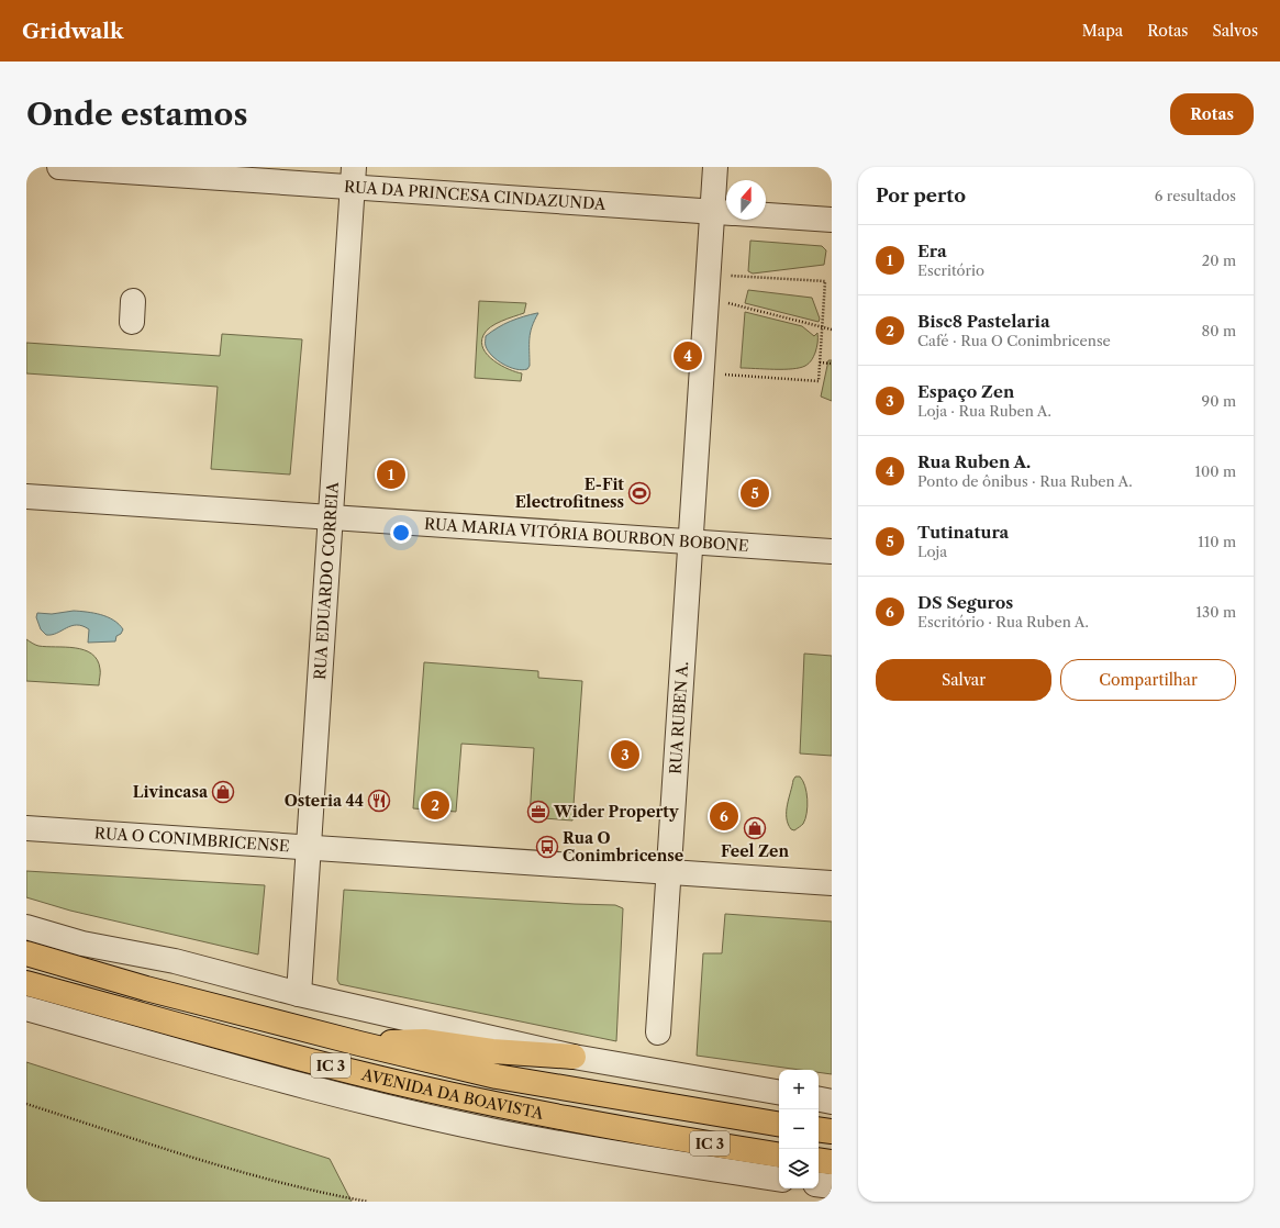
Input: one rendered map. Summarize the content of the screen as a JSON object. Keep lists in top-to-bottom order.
{
  "streets": {
    "highway": ["IC 3", "AVENIDA DA BOAVISTA"],
    "street": [
      "RUA DA PRINCESA CINDAZUNDA",
      "RUA MARIA VITÓRIA BOURBON BOBONE",
      "RUA EDUARDO CORREIA",
      "RUA RUBEN A.",
      "RUA O CONIMBRICENSE"
    ]
  },
  "crossings": [
    ["RUA DA PRINCESA CINDAZUNDA", "RUA EDUARDO CORREIA"],
    ["RUA MARIA VITÓRIA BOURBON BOBONE", "RUA EDUARDO CORREIA"],
    ["RUA MARIA VITÓRIA BOURBON BOBONE", "RUA RUBEN A."],
    ["RUA EDUARDO CORREIA", "RUA O CONIMBRICENSE"],
    ["RUA RUBEN A.", "RUA O CONIMBRICENSE"]
  ],
  "places": {
    "sports": ["E-Fit Electrofitness"],
    "shop": ["Livincasa", "Feel Zen"],
    "restaurant": ["Osteria 44"],
    "office": ["Wider Property"],
    "bus stop": ["Rua O Conimbricense"]
  },
  "north": "top",
  "page": {
    "header": "Gridwalk",
    "nav": ["Mapa", "Rotas", "Salvos"],
    "buttons": [
      "Rotas",
      ["Salvar", "Compartilhar"]
    ],
    "title": "Onde estamos",
    "heading": ["Por perto", "6 resultados"],
    "list": [
      {
        "mark": "1",
        "name": "Era",
        "note": "Escritório",
        "value": "20 m"
      },
      {
        "mark": "2",
        "name": "Bisc8 Pastelaria",
        "note": "Café · Rua O Conimbricense",
        "value": "80 m"
      },
      {
        "mark": "3",
        "name": "Espaço Zen",
        "note": "Loja · Rua Ruben A.",
        "value": "90 m"
      },
      {
        "mark": "4",
        "name": "Rua Ruben A.",
        "note": "Ponto de ônibus · Rua Ruben A.",
        "value": "100 m"
      },
      {
        "mark": "5",
        "name": "Tutinatura",
        "note": "Loja",
        "value": "110 m"
      },
      {
        "mark": "6",
        "name": "DS Seguros",
        "note": "Escritório · Rua Ruben A.",
        "value": "130 m"
      }
    ],
    "pins": [
      "4",
      "1",
      "5",
      "3",
      "2",
      "6"
    ],
    "map_buttons": ["+", "−"]
  }
}
